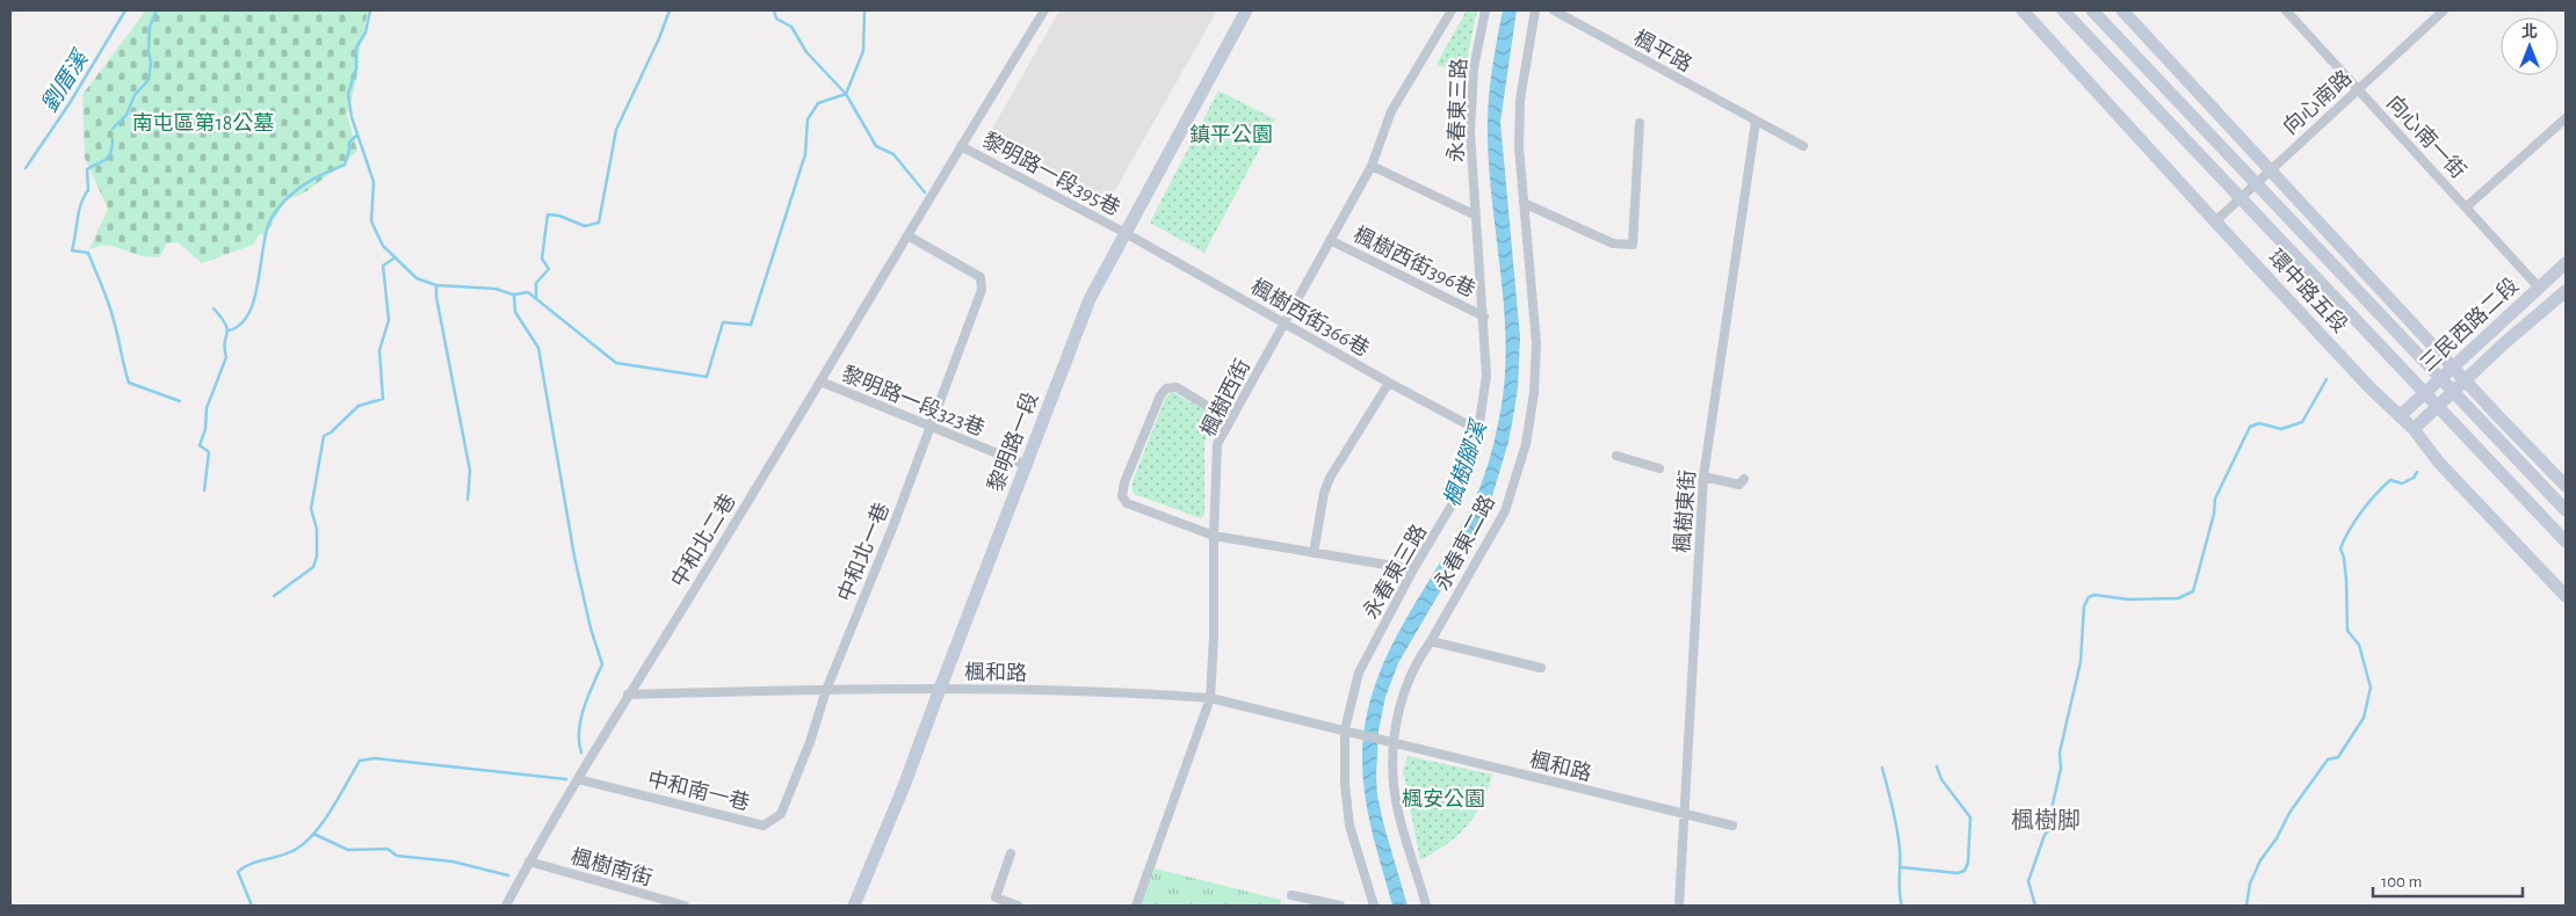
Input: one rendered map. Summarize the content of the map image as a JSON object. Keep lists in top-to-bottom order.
{
  "streets": {
    "street": [
      "楓平路",
      "向心南路",
      "永春東三路",
      "向心南一街",
      "黎明路一段395巷",
      "楓樹西街396巷",
      "環中路五段",
      "楓樹西街366巷",
      "三民西路二段",
      "楓樹西街",
      "黎明路一段323巷",
      "黎明路一段",
      "楓樹東街",
      "中和北二巷",
      "永春東二路",
      "中和北一巷",
      "楓和路",
      "中和南一巷",
      "楓樹南街"
    ]
  },
  "crossings": [
    ["楓平路", "楓樹東街"],
    ["向心南路", "向心南一街"],
    ["向心南路", "環中路五段"],
    ["永春東三路", "楓樹西街396巷"],
    ["永春東三路", "楓樹西街366巷"],
    ["永春東三路", "楓和路"],
    ["向心南一街", "三民西路二段"],
    ["黎明路一段395巷", "楓樹西街366巷"],
    ["黎明路一段395巷", "黎明路一段"],
    ["黎明路一段395巷", "中和北二巷"],
    ["黎明路一段395巷", "中和北一巷"],
    ["楓樹西街396巷", "楓樹西街"],
    ["環中路五段", "三民西路二段"],
    ["楓樹西街366巷", "楓樹西街"],
    ["楓樹西街366巷", "黎明路一段"],
    ["楓樹西街", "楓和路"],
    ["黎明路一段323巷", "黎明路一段"],
    ["黎明路一段323巷", "中和北二巷"],
    ["黎明路一段323巷", "中和北一巷"],
    ["黎明路一段", "楓和路"],
    ["楓樹東街", "楓和路"],
    ["中和北二巷", "中和北一巷"],
    ["中和北二巷", "楓和路"],
    ["中和北二巷", "中和南一巷"],
    ["中和北二巷", "楓樹南街"],
    ["永春東二路", "楓和路"],
    ["中和北一巷", "楓和路"],
    ["中和北一巷", "中和南一巷"],
    ["楓和路", "中和南一巷"]
  ],
  "districts": ["楓樹脚"],
  "water": ["劉厝溪", "楓樹腳溪"],
  "parks": ["南屯區第18公墓", "鎮平公園", "楓安公園"],
  "scale_bar": "100 m",
  "north": "top"
}
